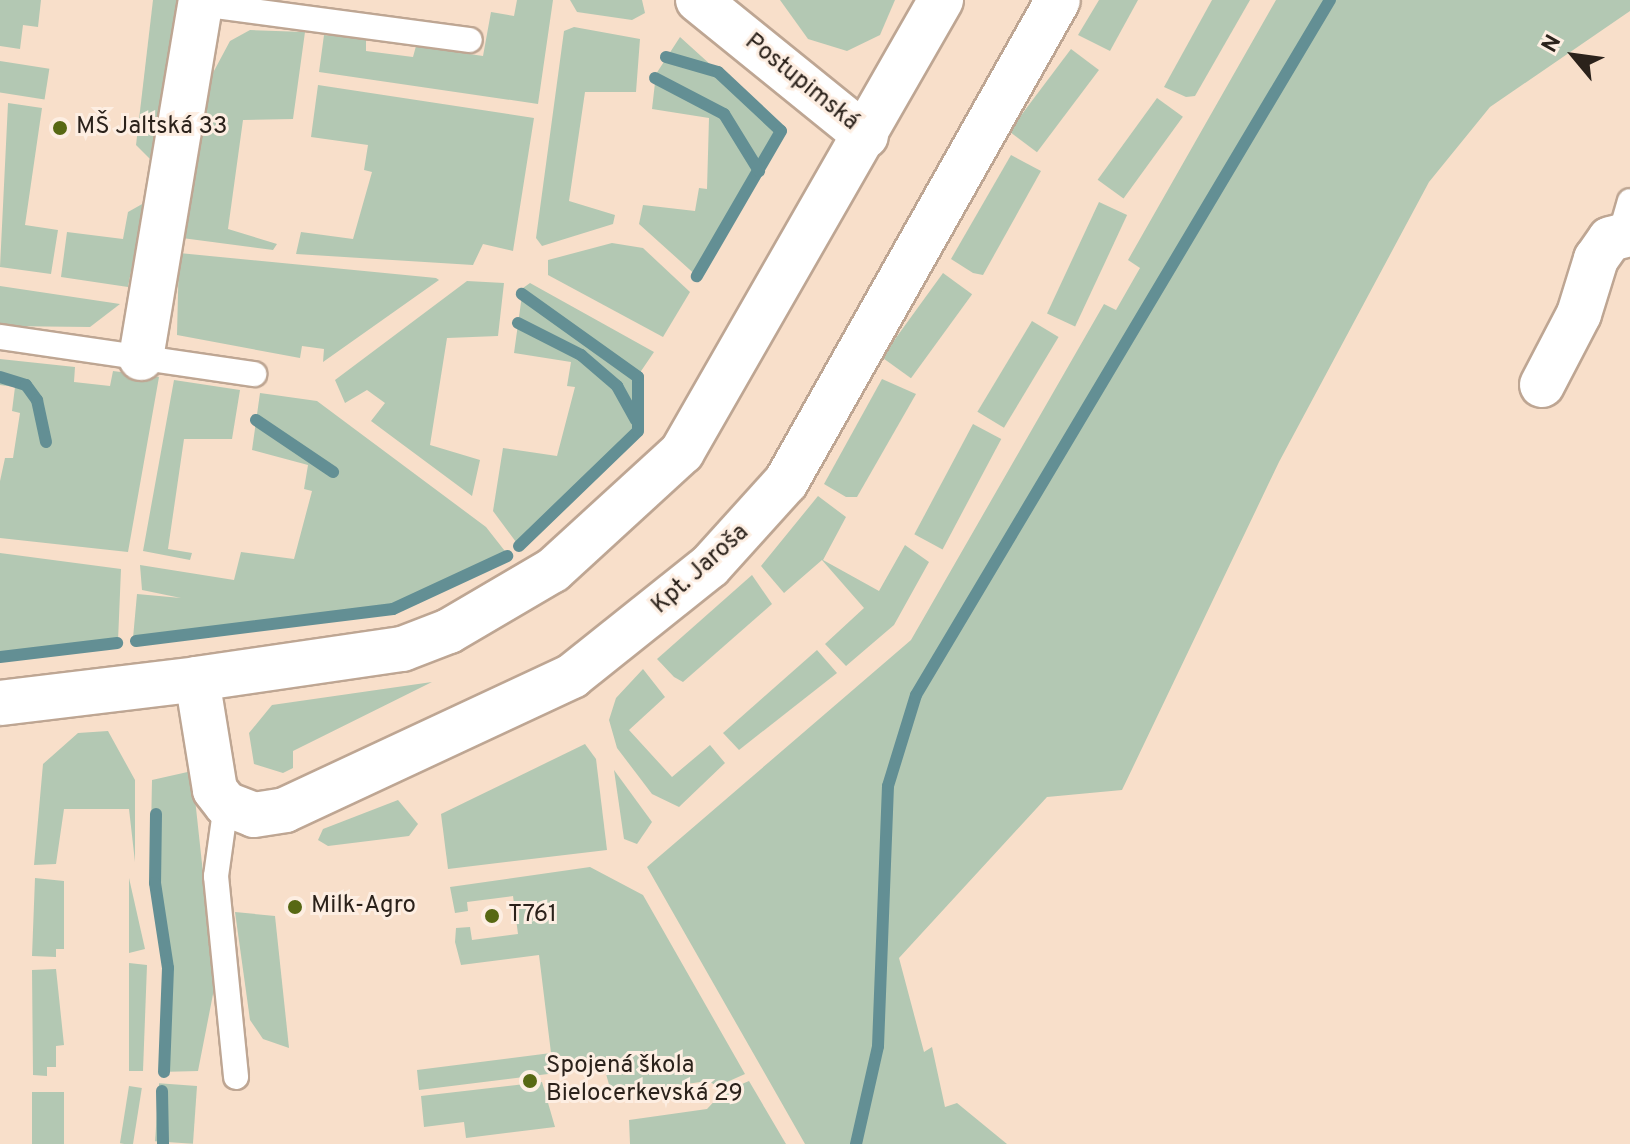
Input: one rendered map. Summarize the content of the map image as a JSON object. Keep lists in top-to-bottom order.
{
  "streets": {
    "street": ["Postupimská", "Kpt. Jaroša"]
  },
  "places": [
    "MŠ Jaltská 33",
    "Milk-Agro",
    "T761",
    "Spojená škola Bielocerkevská 29"
  ],
  "north": "top left"
}
